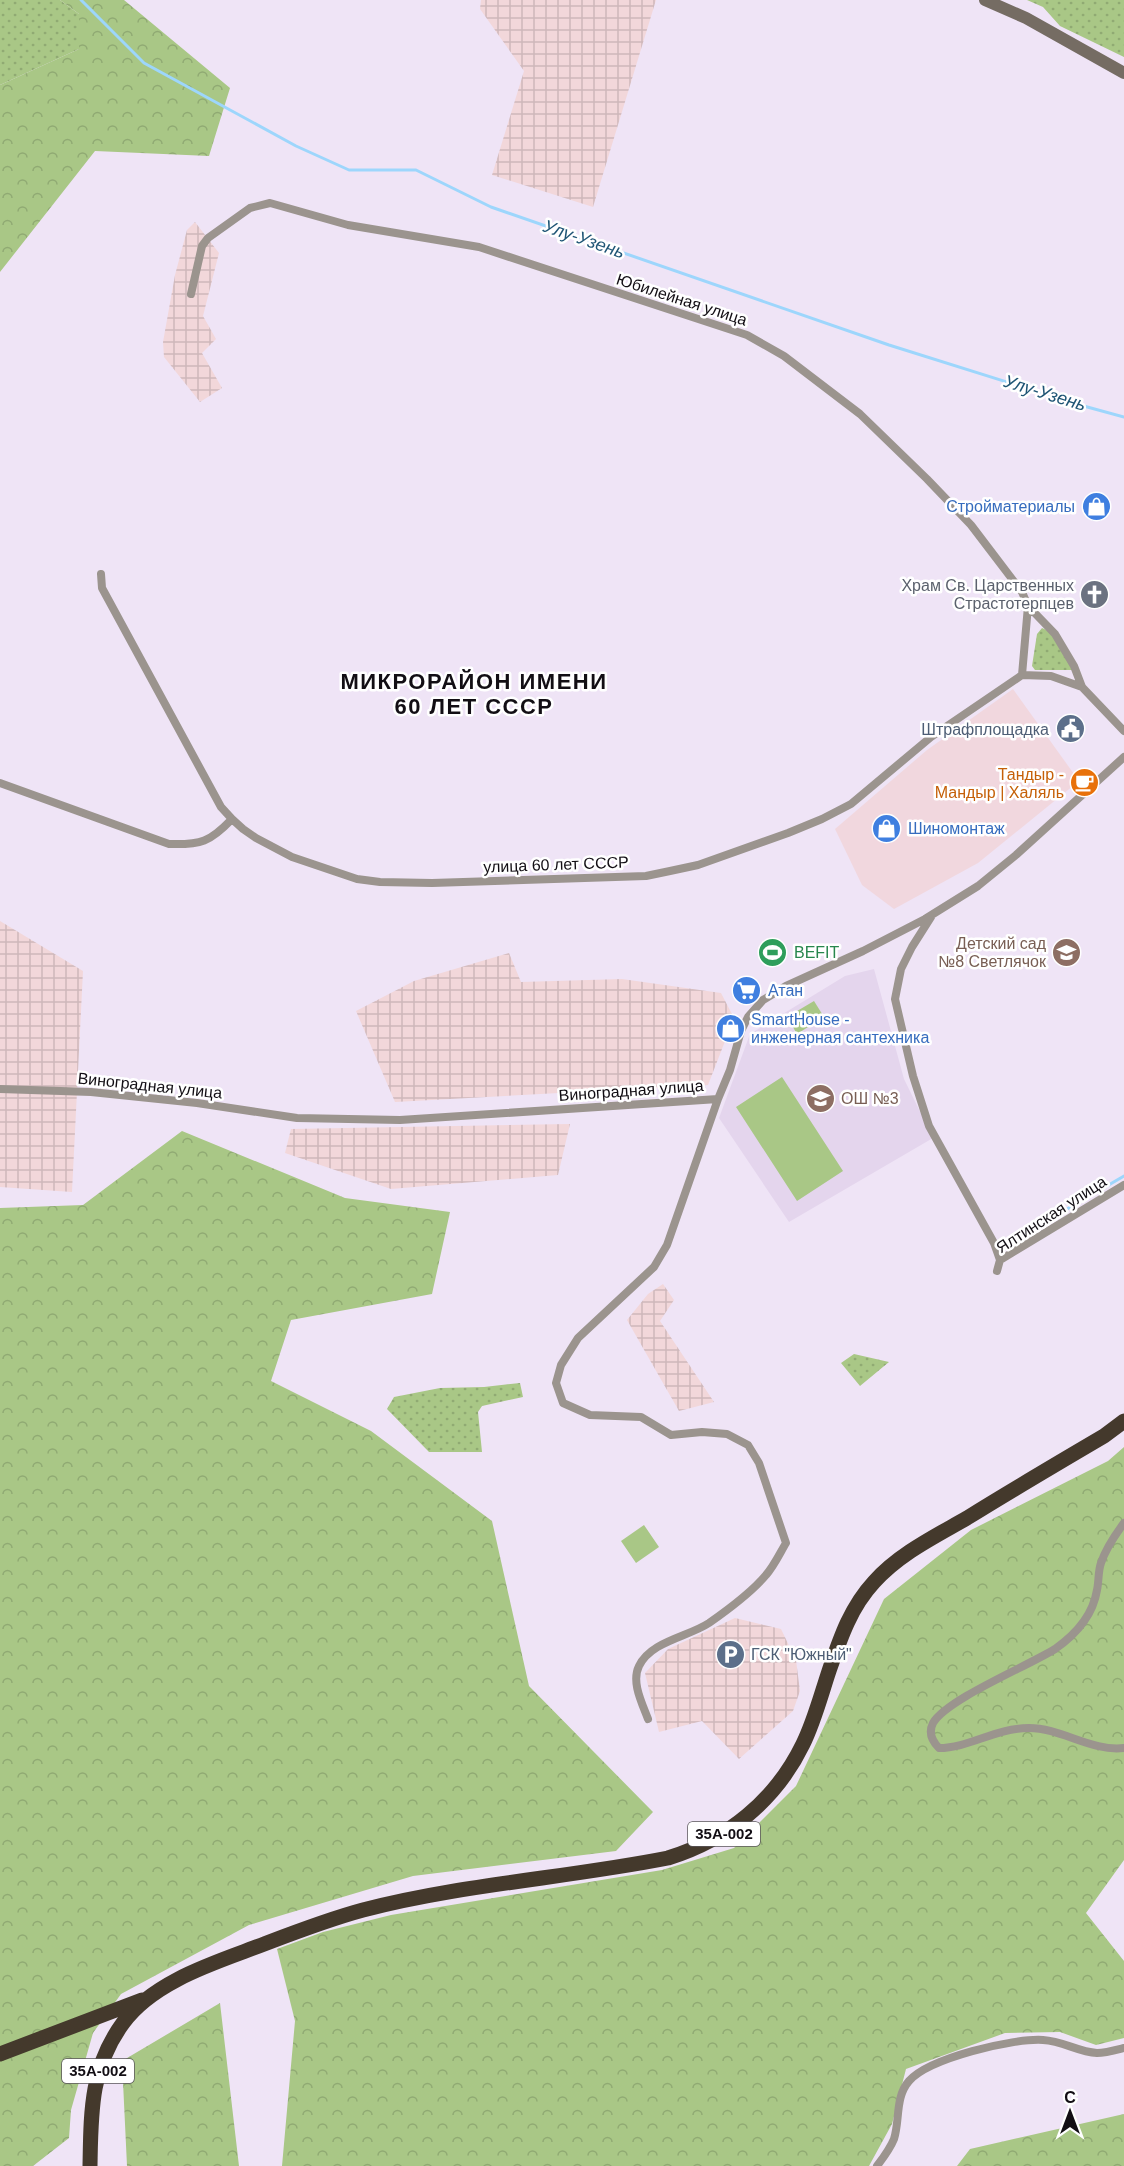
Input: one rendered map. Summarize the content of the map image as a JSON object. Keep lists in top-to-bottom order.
{
  "streets": {
    "highway": ["35А-002"],
    "street": [
      "Юбилейная улица",
      "улица 60 лет СССР",
      "Виноградная улица",
      "Ялтинская улица"
    ]
  },
  "crossings": [
    ["Виноградная улица", "Ялтинская улица"]
  ],
  "districts": ["МИКРОРАЙОН ИМЕНИ 60 ЛЕТ СССР"],
  "water": ["Улу-Узень"],
  "places": {
    "shop": ["Стройматериалы", "Шиномонтаж", "SmartHouse - инженерная сантехника"],
    "church": ["Храм Св. Царственных Страстотерпцев"],
    "public building": ["Штрафплощадка"],
    "cafe": ["Тандыр - Мандыр | Халяль"],
    "sports": ["BEFIT"],
    "school or university": ["Детский сад №8 Светлячок", "ОШ №3"],
    "supermarket": ["Атан"],
    "parking": ["ГСК \"Южный\""]
  },
  "north": "top"
}
